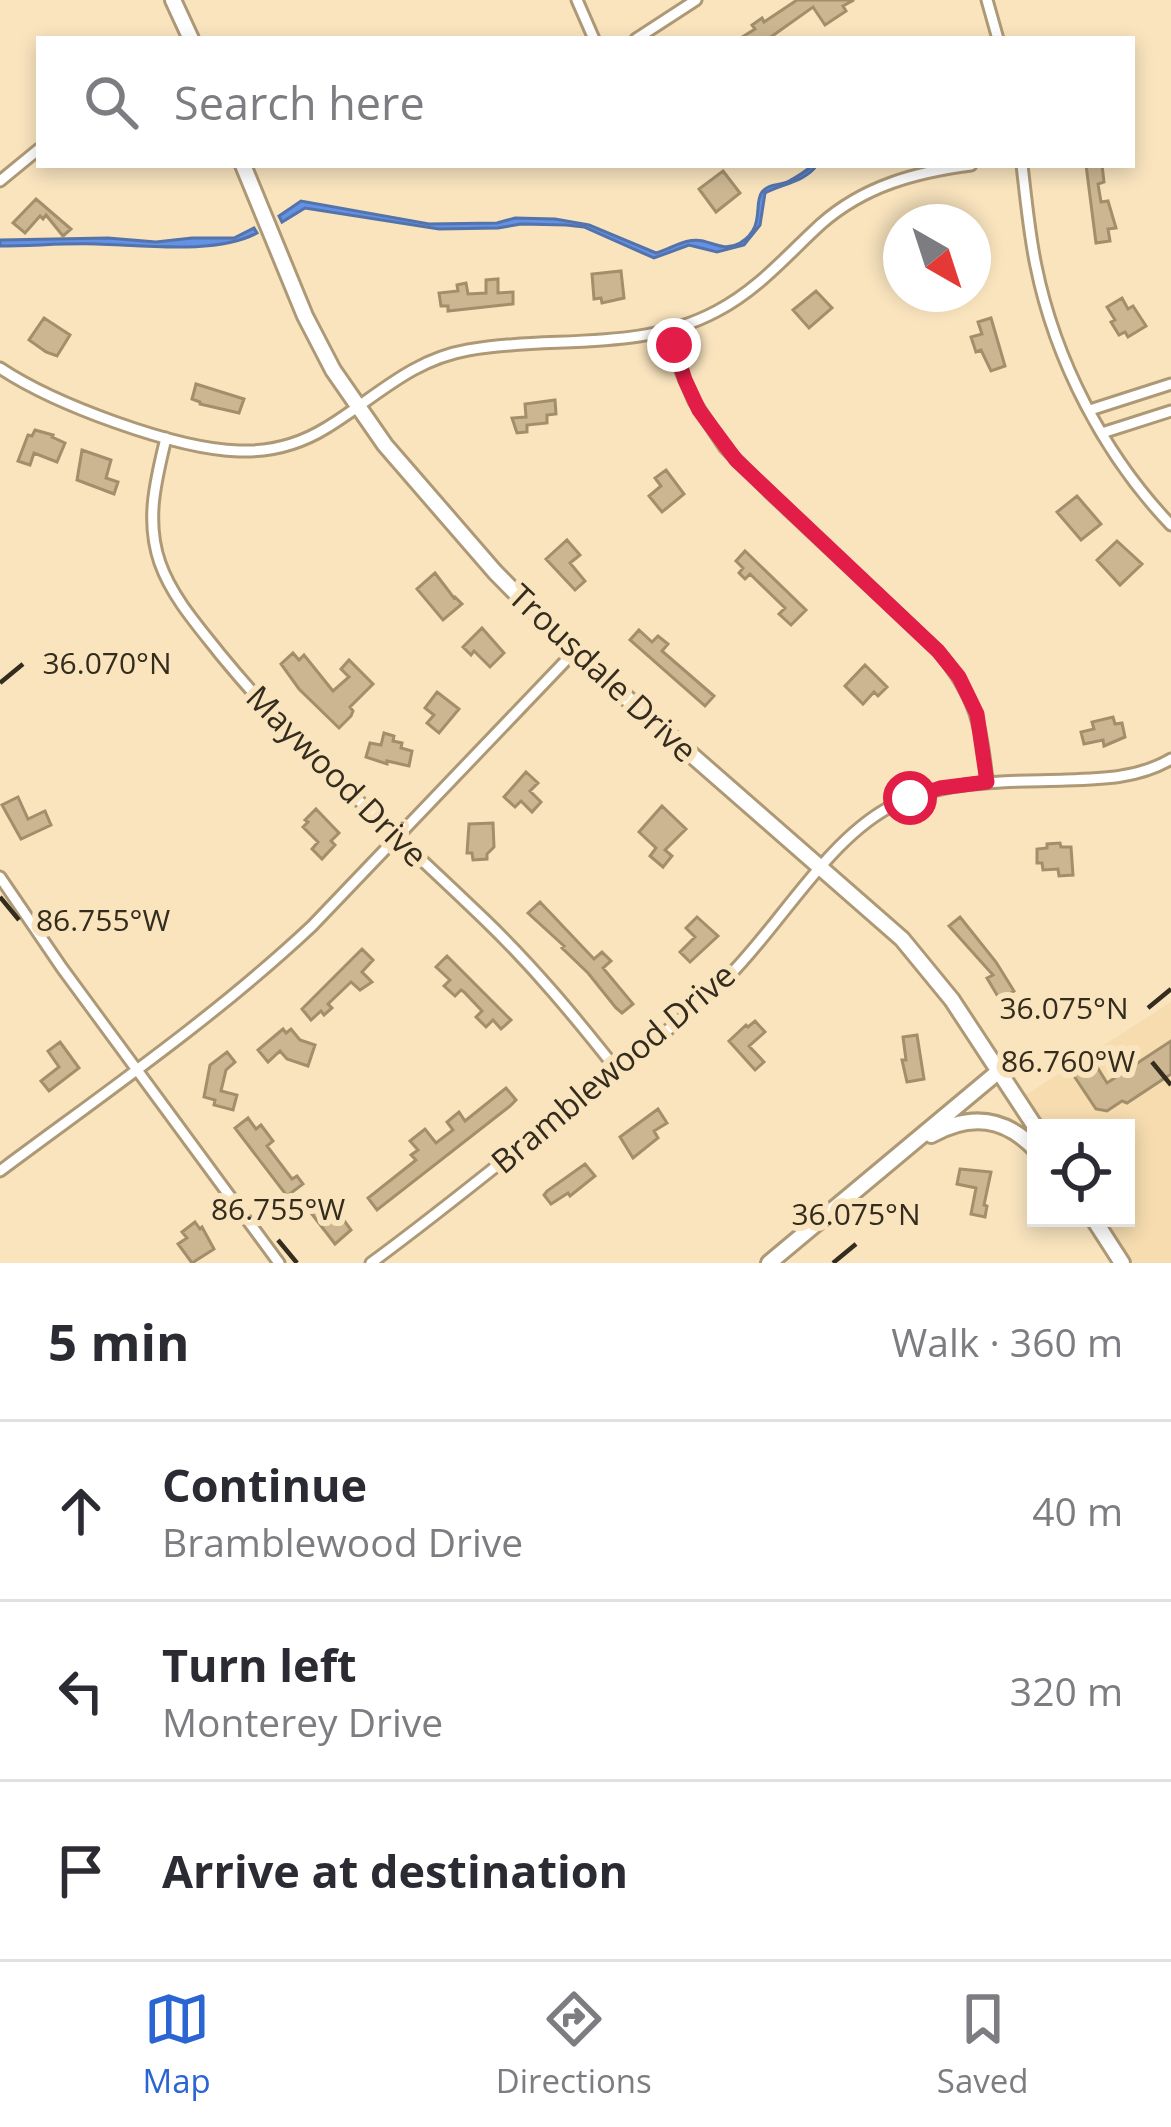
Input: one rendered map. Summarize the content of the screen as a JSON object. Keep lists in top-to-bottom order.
{
  "streets": {
    "street": ["Trousdale Drive", "Maywood Drive", "Bramblewood Drive"]
  },
  "crossings": [
    ["Trousdale Drive", "Bramblewood Drive"],
    ["Maywood Drive", "Bramblewood Drive"]
  ],
  "north": "bottom right",
  "page": {
    "search": "Search here",
    "heading": ["5 min", "Walk · 360 m"],
    "list": [
      ["Continue", "Bramblewood Drive", "40 m"],
      ["Turn left", "Monterey Drive", "320 m"],
      "Arrive at destination"
    ],
    "nav": ["Map", "Directions", "Saved"]
  },
  "coordinates": [
    "36.070°N",
    "86.755°W",
    "36.075°N",
    "86.760°W"
  ]
}
